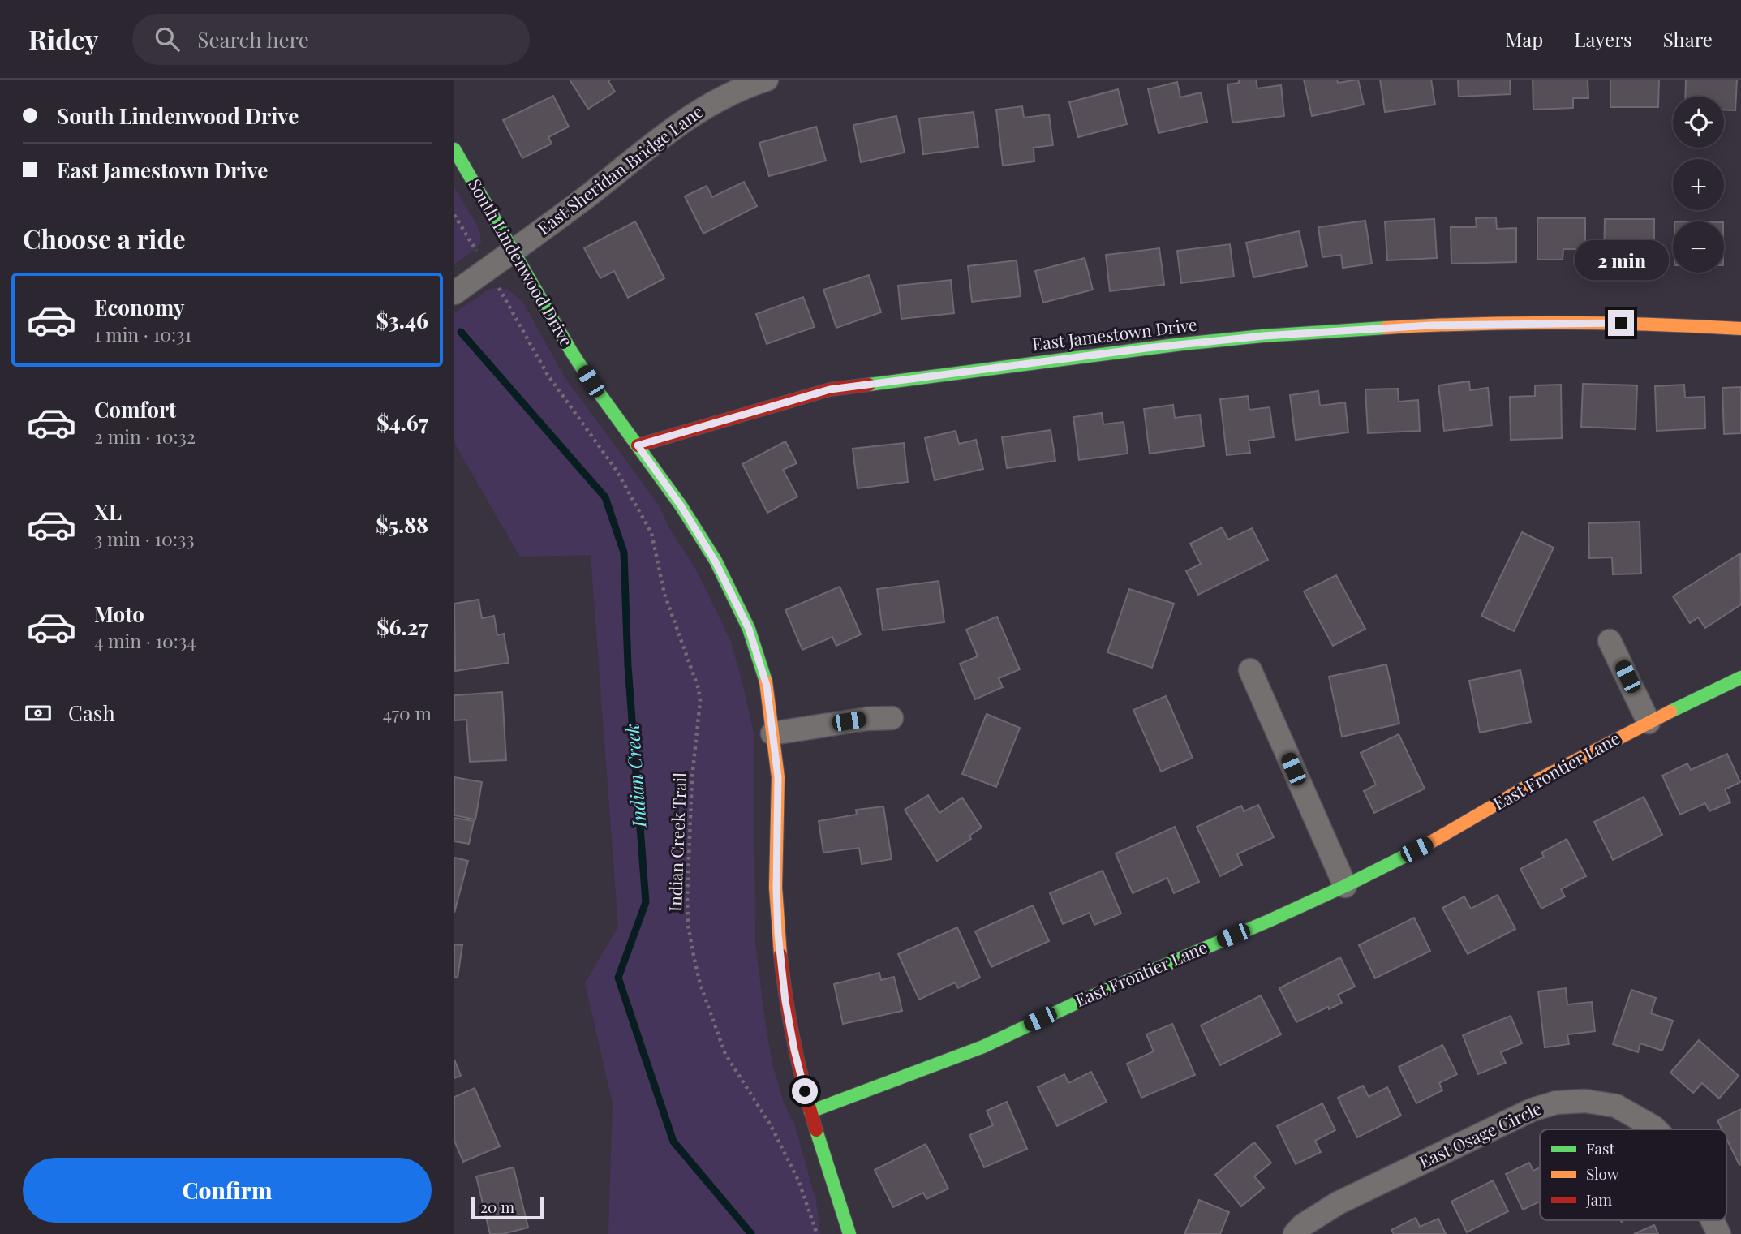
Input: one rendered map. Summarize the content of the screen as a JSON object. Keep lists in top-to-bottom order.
{
  "streets": {
    "street": [
      "East Sheridan Bridge Lane",
      "South Lindenwood Drive",
      "East Jamestown Drive",
      "East Frontier Lane",
      "East Osage Circle"
    ],
    "path": ["Indian Creek Trail"]
  },
  "crossings": [
    ["East Sheridan Bridge Lane", "South Lindenwood Drive"],
    ["South Lindenwood Drive", "East Jamestown Drive"],
    ["South Lindenwood Drive", "East Frontier Lane"]
  ],
  "water": ["Indian Creek"],
  "legend": ["Fast", "Slow", "Jam"],
  "scale_bar": "20 m",
  "page": {
    "header": "Ridey",
    "search": "Search here",
    "nav": ["Map", "Layers", "Share"],
    "banner": ["South Lindenwood Drive", "East Jamestown Drive"],
    "map_buttons": ["+", "−"],
    "heading": "Choose a ride",
    "bubble": "2 min",
    "list": [
      {
        "name": "Economy",
        "note": "1 min · 10:31",
        "value": "$3.46"
      },
      {
        "name": "Comfort",
        "note": "2 min · 10:32",
        "value": "$4.67"
      },
      {
        "name": "XL",
        "note": "3 min · 10:33",
        "value": "$5.88"
      },
      {
        "name": "Moto",
        "note": "4 min · 10:34",
        "value": "$6.27"
      }
    ],
    "pay": ["Cash", "470 m"],
    "buttons": "Confirm",
    "scale": "20 m"
  }
}
